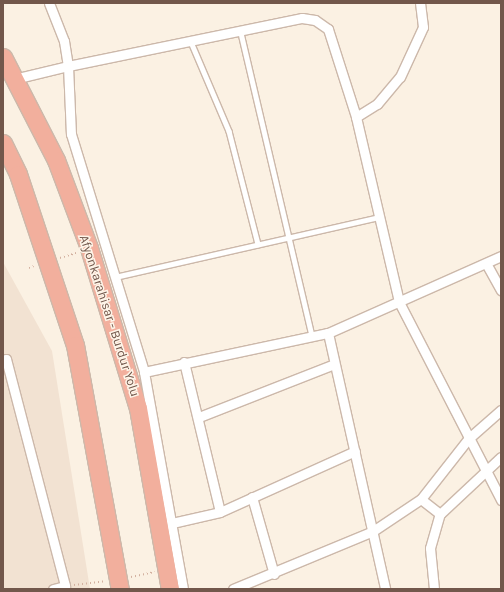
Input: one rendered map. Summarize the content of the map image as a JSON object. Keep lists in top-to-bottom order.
{
  "streets": {
    "highway": ["Afyonkarahisar - Burdur Yolu"]
  }
}
